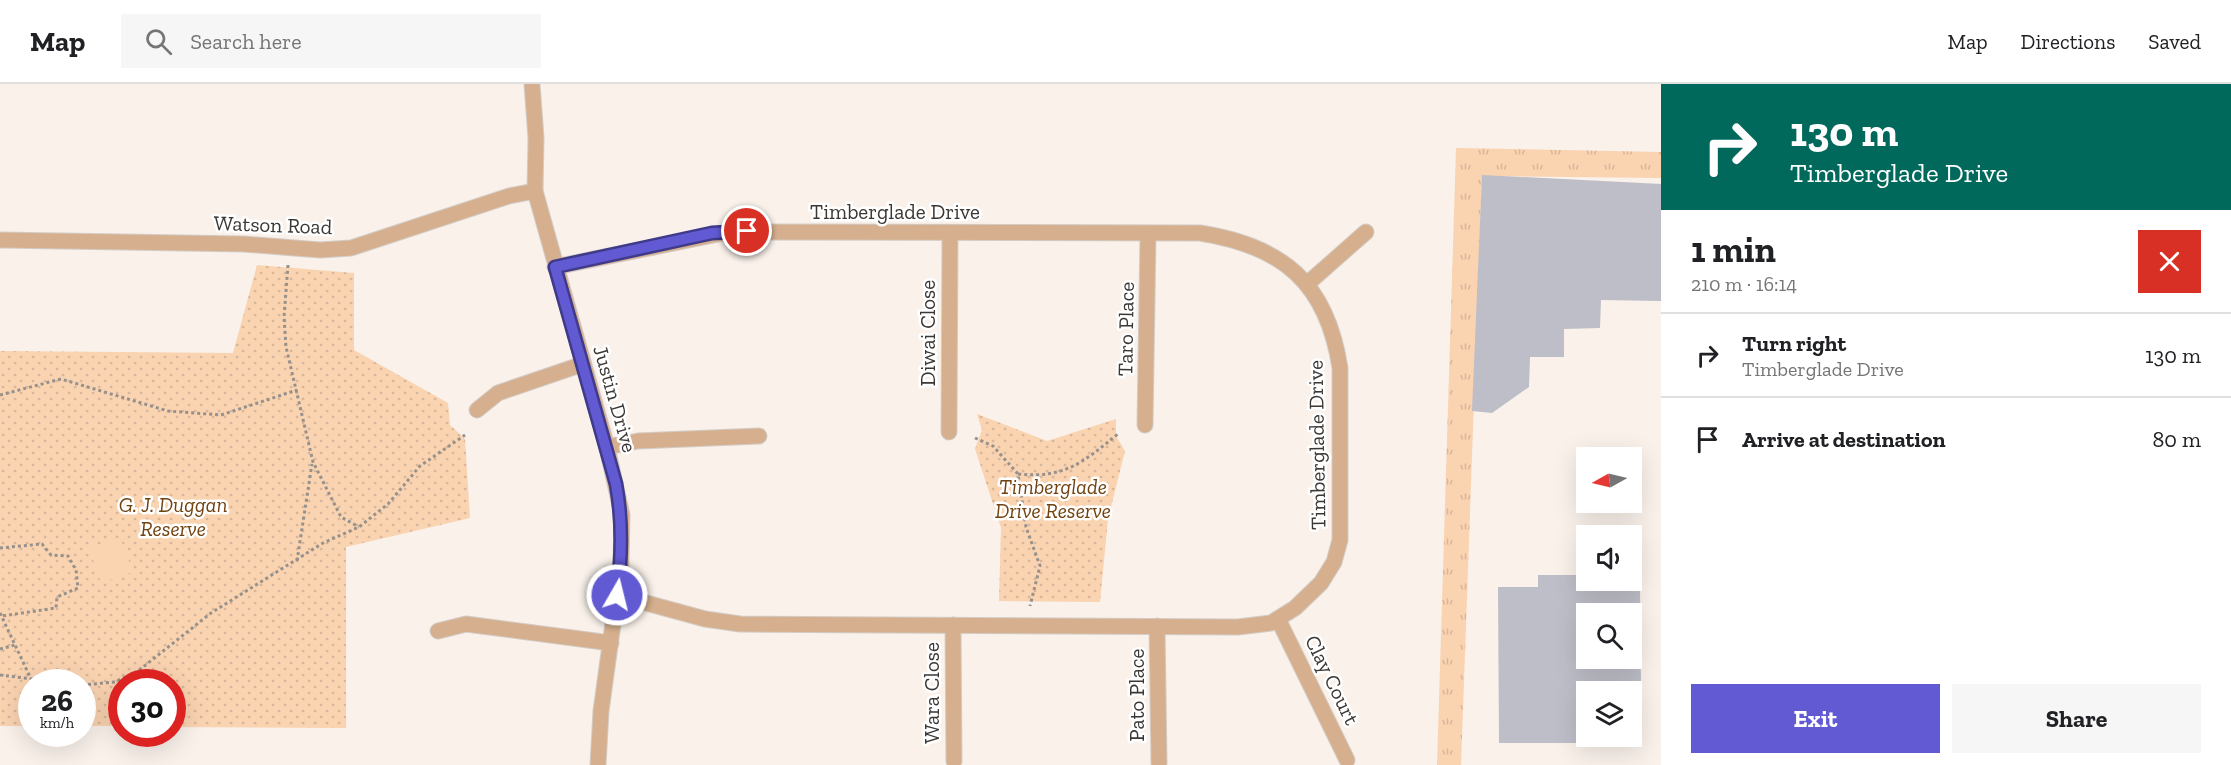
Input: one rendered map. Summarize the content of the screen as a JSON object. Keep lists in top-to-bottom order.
{
  "streets": {
    "street": [
      "Timberglade Drive",
      "Watson Road",
      "Taro Place",
      "Diwai Close",
      "Justin Drive",
      "Clay Court",
      "Wara Close",
      "Pato Place"
    ]
  },
  "crossings": [
    ["Timberglade Drive", "Taro Place"],
    ["Timberglade Drive", "Diwai Close"],
    ["Timberglade Drive", "Justin Drive"],
    ["Timberglade Drive", "Clay Court"],
    ["Timberglade Drive", "Wara Close"],
    ["Timberglade Drive", "Pato Place"],
    ["Watson Road", "Justin Drive"]
  ],
  "parks": ["Timberglade Drive Reserve", "G. J. Duggan Reserve"],
  "north": "left",
  "page": {
    "header": "Map",
    "search": "Search here",
    "nav": ["Map", "Directions", "Saved"],
    "turn": ["130 m", "Timberglade Drive"],
    "heading": ["1 min", "210 m · 16:14"],
    "list": [
      {
        "name": "Turn right",
        "note": "Timberglade Drive",
        "value": "130 m"
      },
      {
        "name": "Arrive at destination",
        "value": "80 m"
      }
    ],
    "speed": "26 km/h",
    "limit": "30",
    "buttons": ["Exit", "Share"]
  }
}
